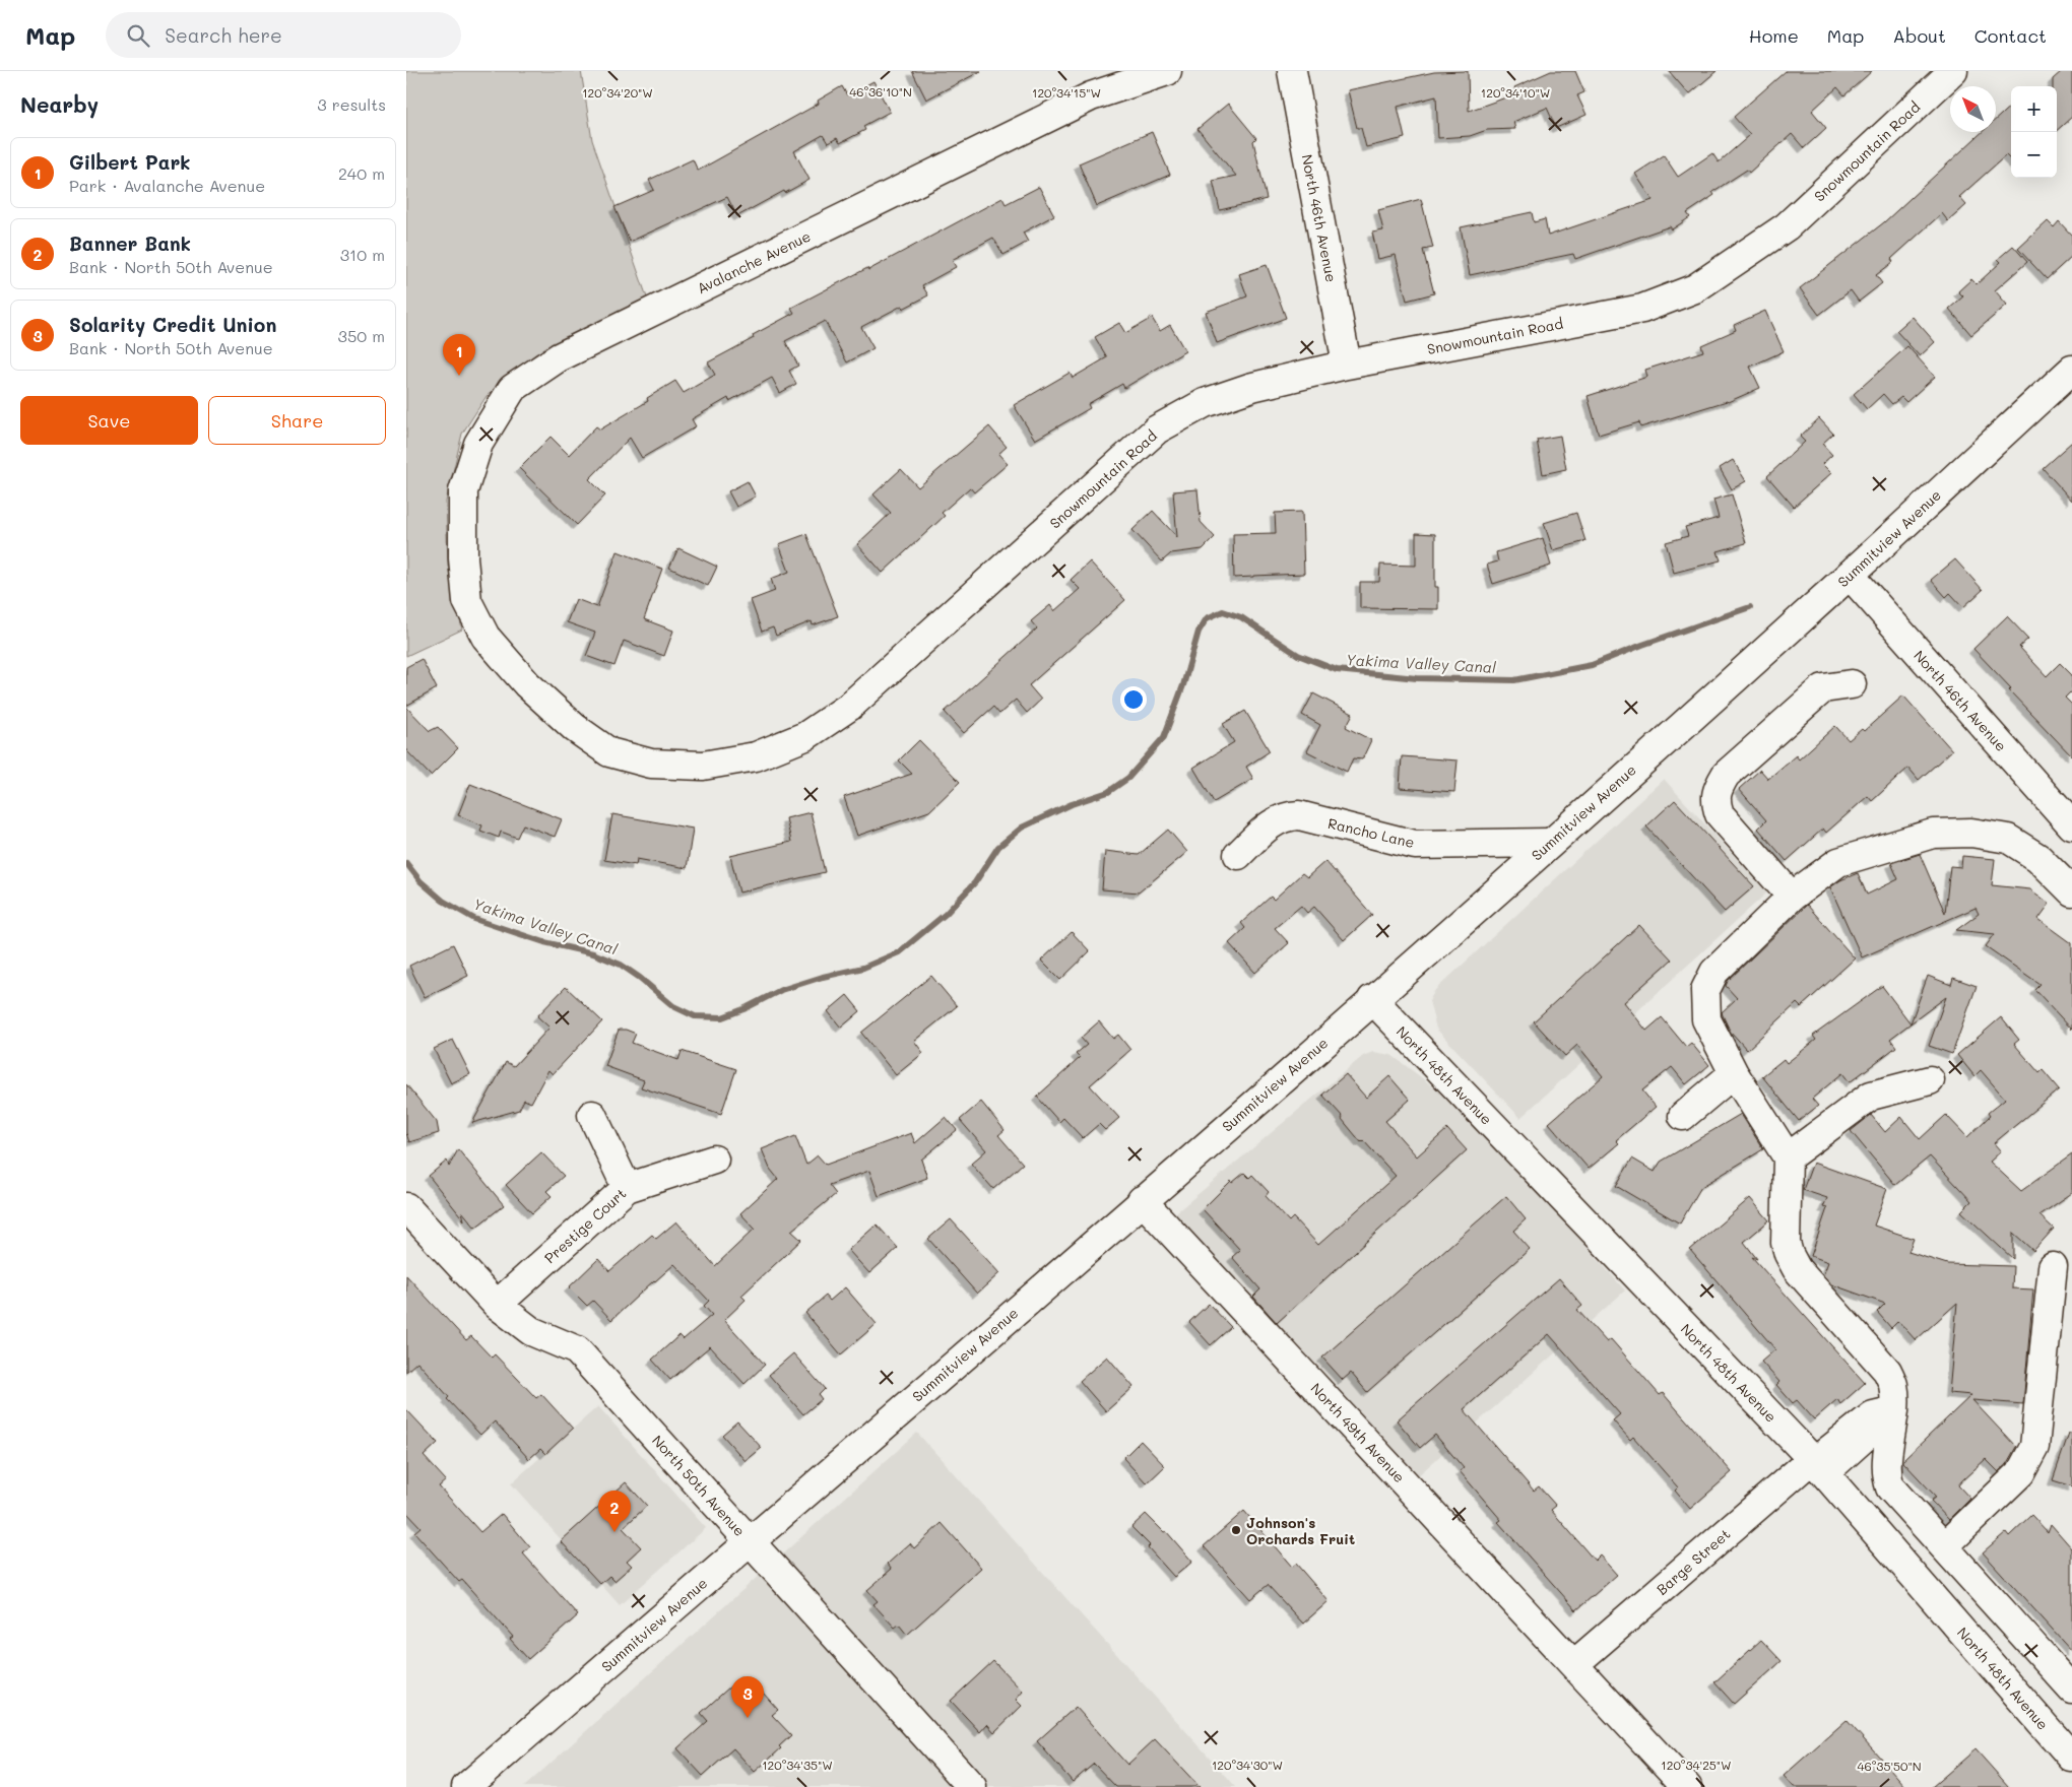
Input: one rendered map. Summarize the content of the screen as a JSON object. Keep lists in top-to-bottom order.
{
  "streets": {
    "street": [
      "Snowmountain Road",
      "North 46th Avenue",
      "Avalanche Avenue",
      "Summitview Avenue",
      "Rancho Lane",
      "North 48th Avenue",
      "Prestige Court",
      "North 49th Avenue",
      "North 50th Avenue",
      "Barge Street"
    ]
  },
  "crossings": [
    ["Snowmountain Road", "North 46th Avenue"],
    ["Snowmountain Road", "Avalanche Avenue"],
    ["North 46th Avenue", "Summitview Avenue"],
    ["Summitview Avenue", "Rancho Lane"],
    ["Summitview Avenue", "North 48th Avenue"],
    ["Summitview Avenue", "North 49th Avenue"],
    ["Summitview Avenue", "North 50th Avenue"],
    ["North 48th Avenue", "Barge Street"],
    ["Prestige Court", "North 50th Avenue"],
    ["North 49th Avenue", "Barge Street"]
  ],
  "water": ["Yakima Valley Canal"],
  "places": ["Johnson's Orchards Fruit"],
  "north": "top left",
  "page": {
    "header": "Map",
    "search": "Search here",
    "nav": [
      "Home",
      "Map",
      "About",
      "Contact"
    ],
    "heading": ["Nearby", "3 results"],
    "map_buttons": ["+", "−"],
    "list": [
      {
        "mark": "1",
        "name": "Gilbert Park",
        "note": "Park · Avalanche Avenue",
        "value": "240 m"
      },
      {
        "mark": "2",
        "name": "Banner Bank",
        "note": "Bank · North 50th Avenue",
        "value": "310 m"
      },
      {
        "mark": "3",
        "name": "Solarity Credit Union",
        "note": "Bank · North 50th Avenue",
        "value": "350 m"
      }
    ],
    "pins": ["1", "2", "3"],
    "buttons": ["Save", "Share"]
  },
  "coordinates": [
    "46°36'10\"N",
    "120°34'10\"W",
    "120°34'20\"W",
    "120°34'15\"W",
    "120°34'35\"W",
    "120°34'30\"W",
    "120°34'25\"W",
    "46°35'50\"N"
  ]
}
